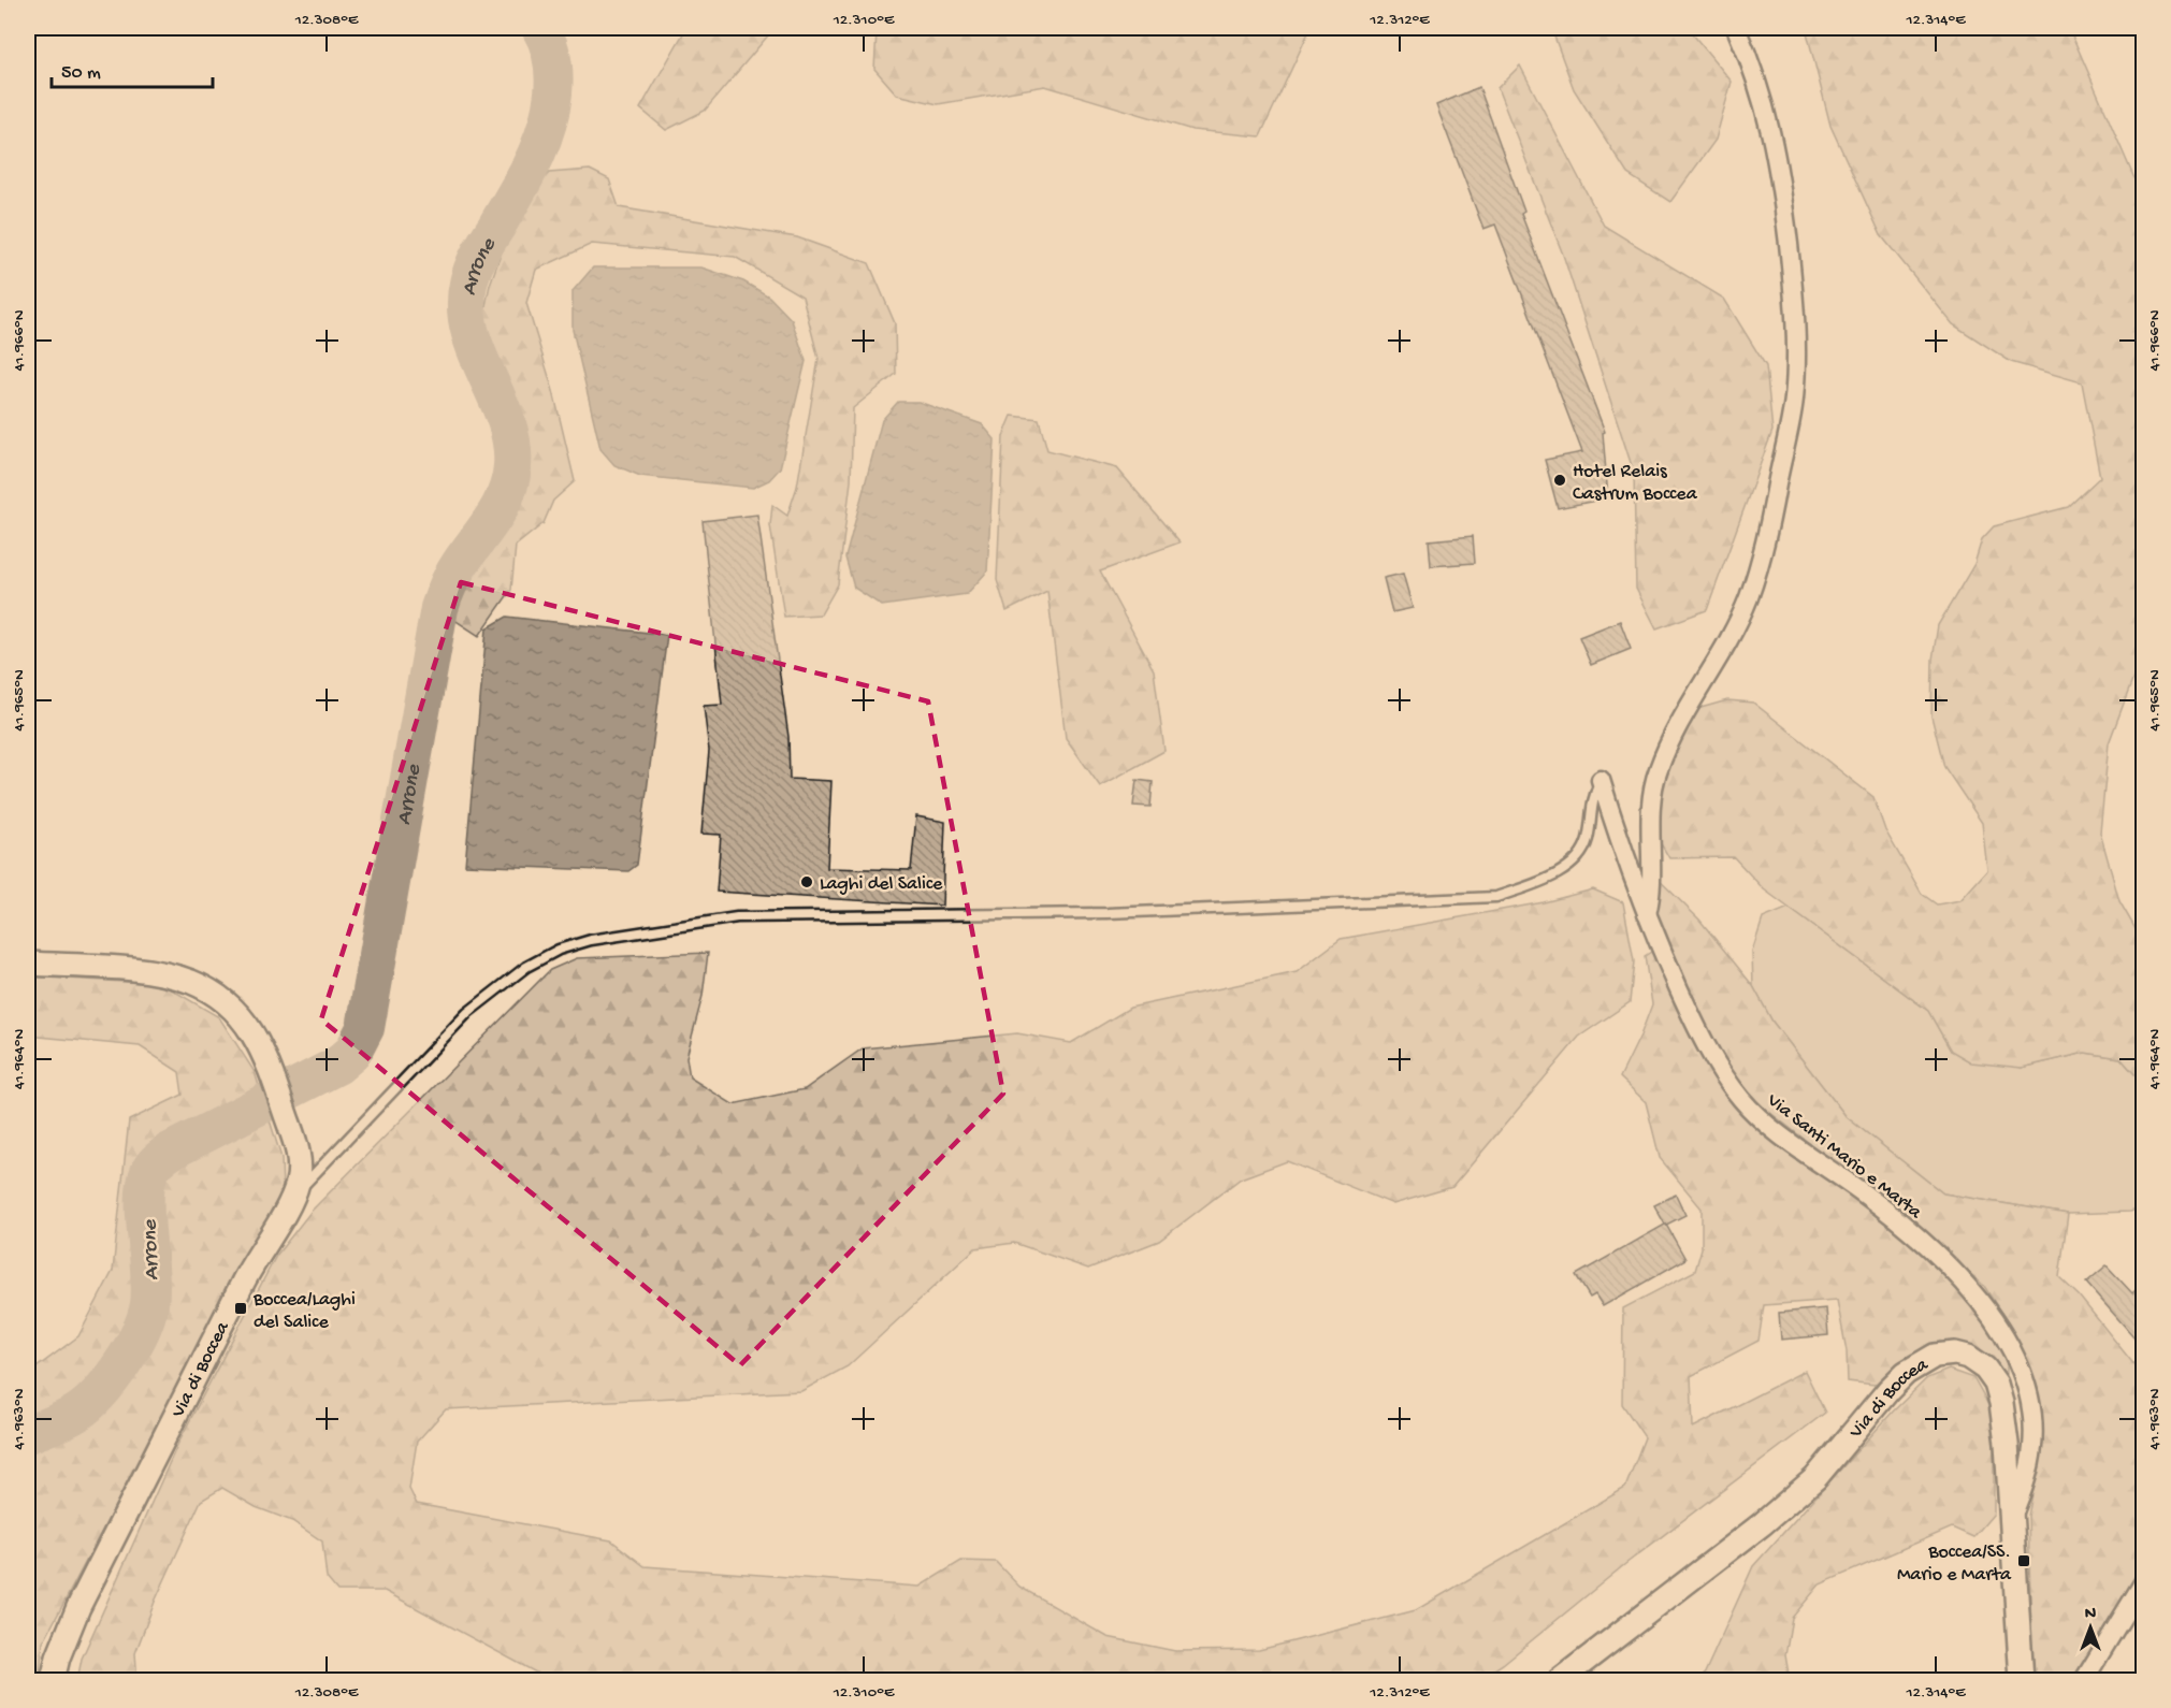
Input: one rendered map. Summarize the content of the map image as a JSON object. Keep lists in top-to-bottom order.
{
  "streets": {
    "street": ["Via Santi Mario e Marta", "Via di Boccea"]
  },
  "crossings": [
    ["Via Santi Mario e Marta", "Via di Boccea"]
  ],
  "water": ["Arrone"],
  "places": {
    "other": ["Hotel Relais Castrum Boccea", "Laghi del Salice"],
    "transit": ["Boccea/Laghi del Salice", "Boccea/SS. Mario e Marta"]
  },
  "scale_bar": "50 m",
  "north": "top",
  "coordinates": [
    "12.308°E",
    "12.310°E",
    "12.312°E",
    "12.314°E",
    "41.966°N",
    "41.965°N",
    "41.964°N",
    "41.963°N"
  ]
}
